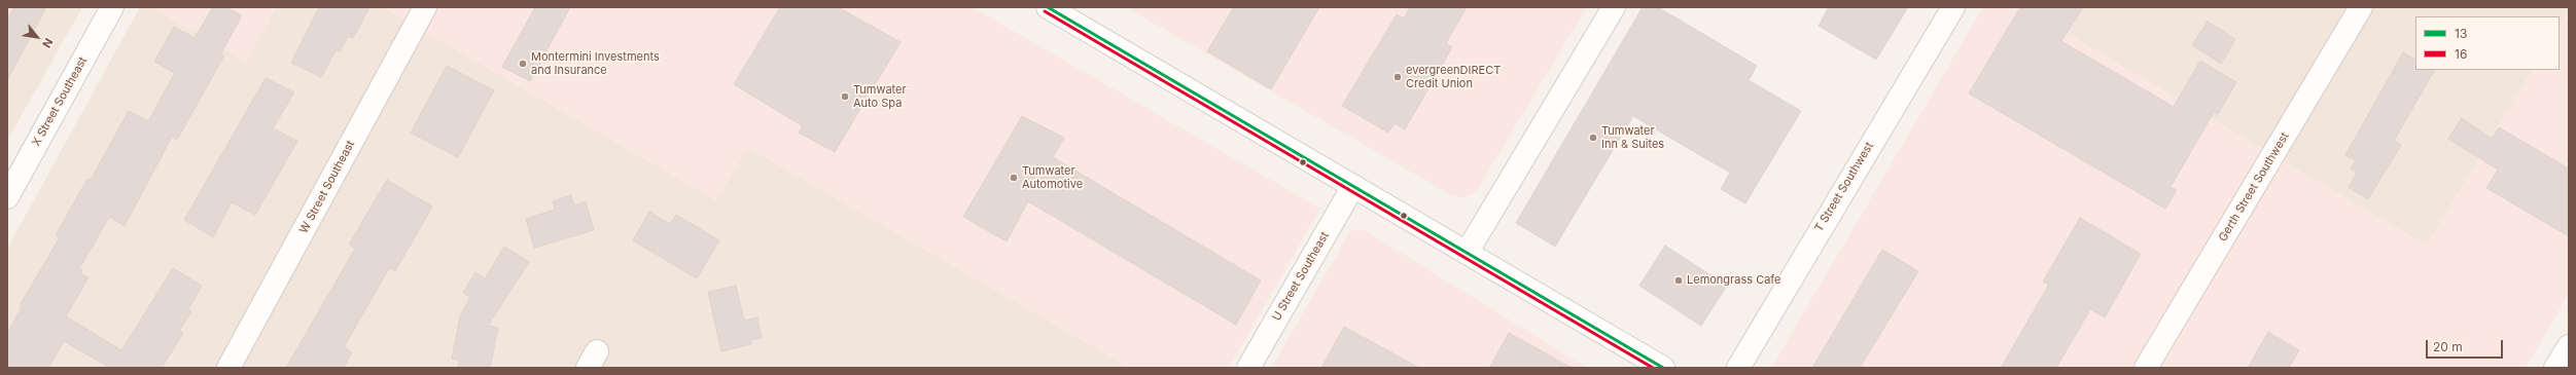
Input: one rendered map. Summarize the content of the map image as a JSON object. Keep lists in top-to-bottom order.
{
  "streets": {
    "street": [
      "X Street Southeast",
      "W Street Southeast",
      "T Street Southwest",
      "Gerth Street Southwest",
      "U Street Southeast"
    ]
  },
  "places": [
    "Montermini Investments and Insurance",
    "evergreenDIRECT Credit Union",
    "Tumwater Auto Spa",
    "Tumwater Inn & Suites",
    "Tumwater Automotive",
    "Lemongrass Cafe"
  ],
  "lines": ["transit line 13", "transit line 16"],
  "legend": ["13", "16"],
  "scale_bar": "20 m",
  "north": "bottom right"
}
